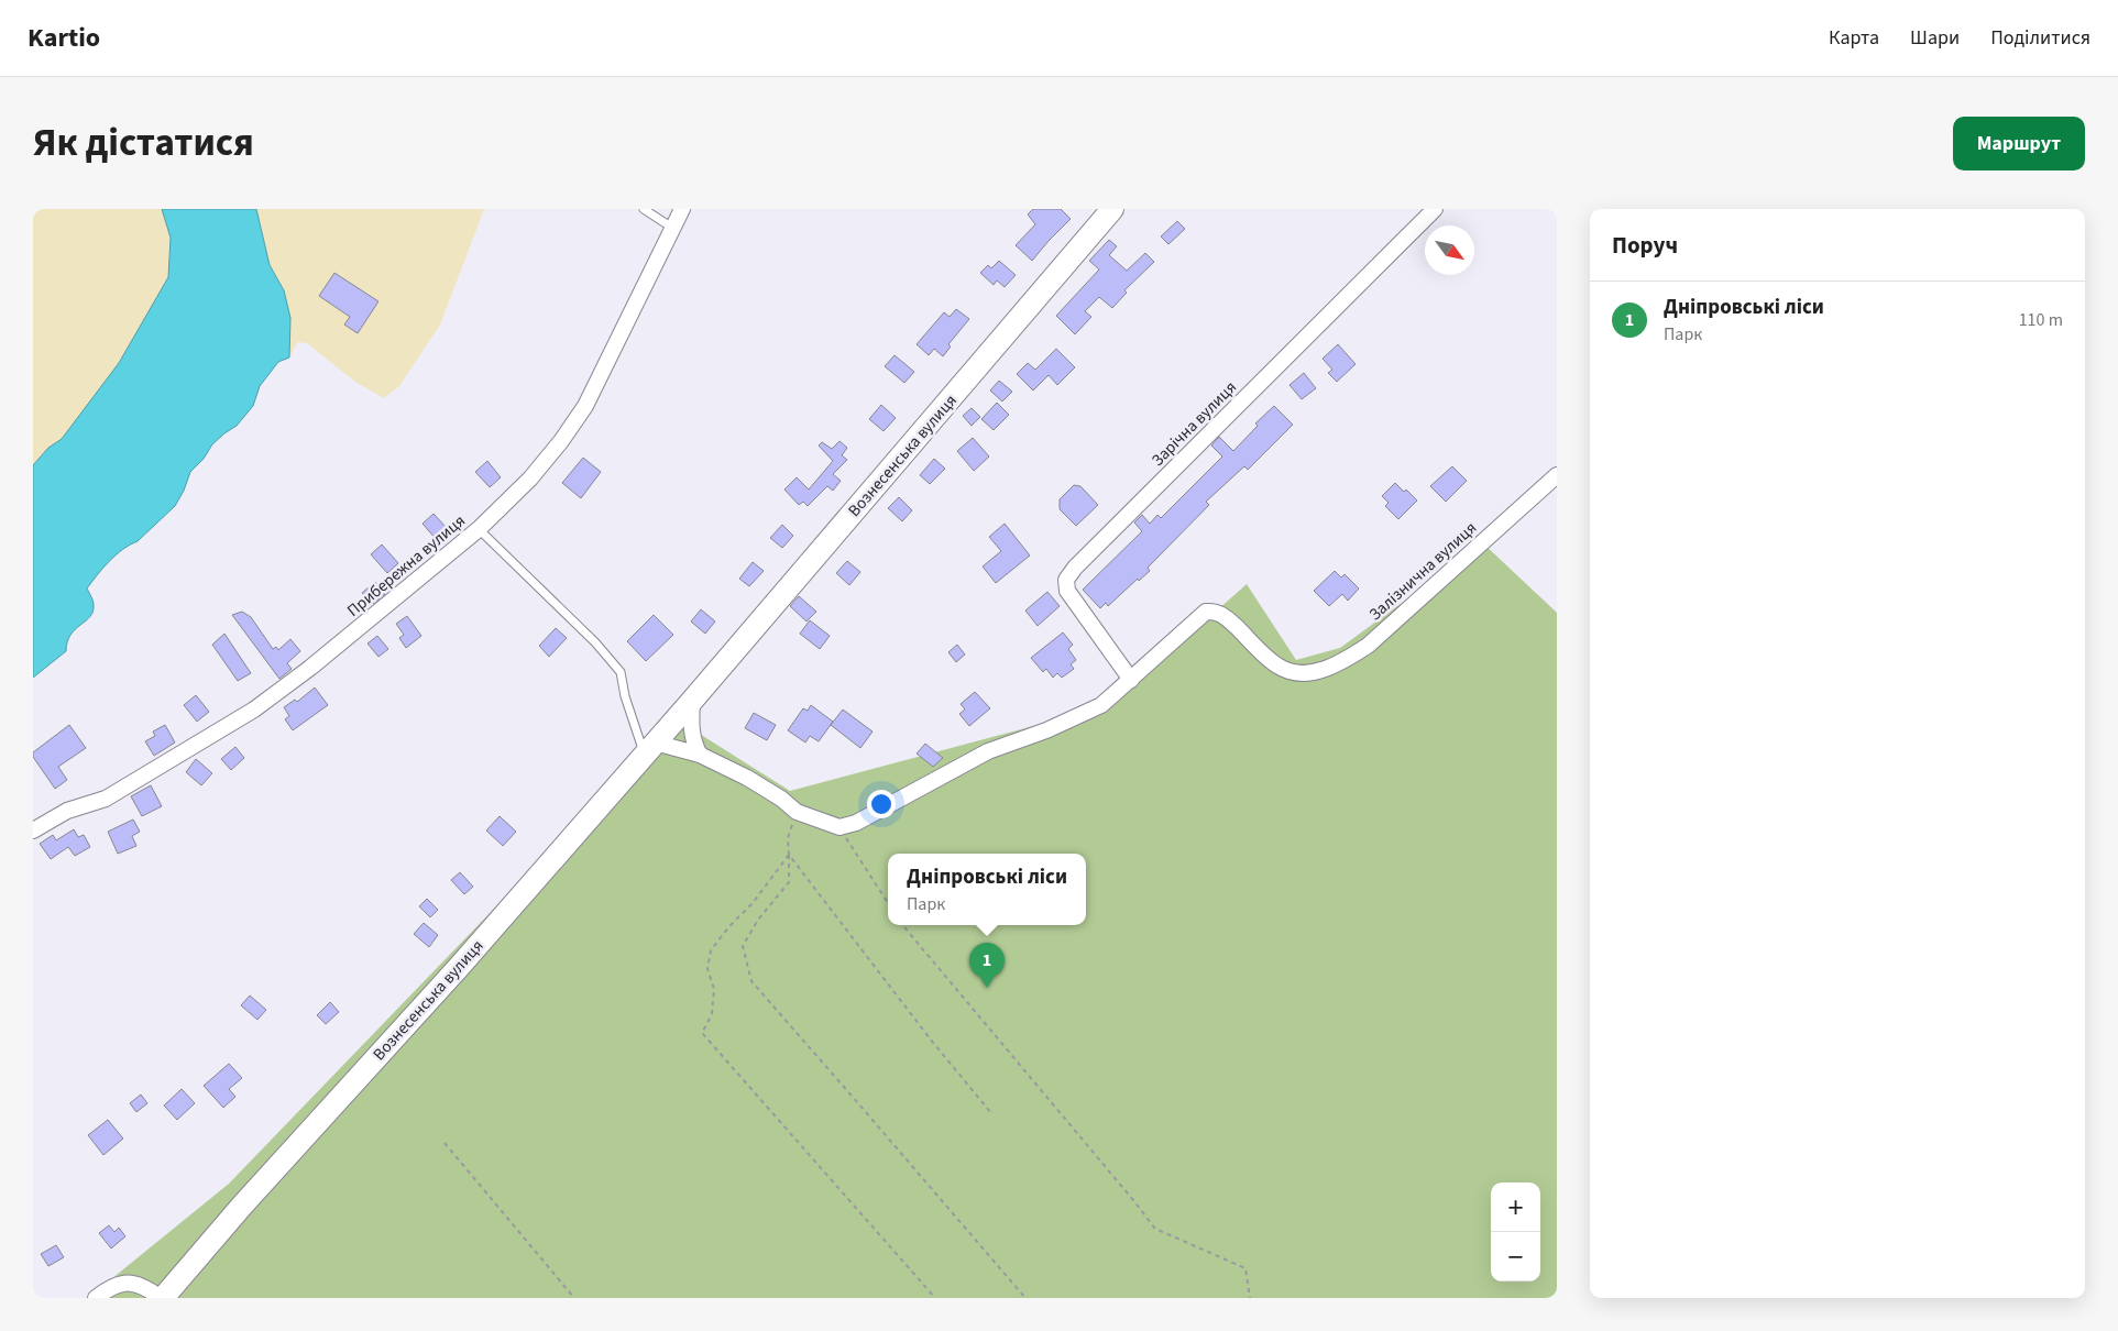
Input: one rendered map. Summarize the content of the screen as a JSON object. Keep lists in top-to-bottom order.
{
  "streets": {
    "main road": ["Вознесенська вулиця"],
    "street": ["Зарічна вулиця", "Прибережна вулиця", "Залізнична вулиця"]
  },
  "crossings": [
    ["Зарічна вулиця", "Залізнична вулиця"]
  ],
  "north": "bottom right",
  "page": {
    "header": "Kartio",
    "nav": ["Карта", "Шари", "Поділитися"],
    "title": "Як дістатися",
    "buttons": "Маршрут",
    "heading": "Поруч",
    "list": [
      {
        "mark": "1",
        "name": "Дніпровські ліси",
        "note": "Парк",
        "value": "110 m"
      }
    ],
    "popup": ["Дніпровські ліси", "Парк"],
    "pins": "1",
    "map_buttons": ["+", "−"]
  }
}
